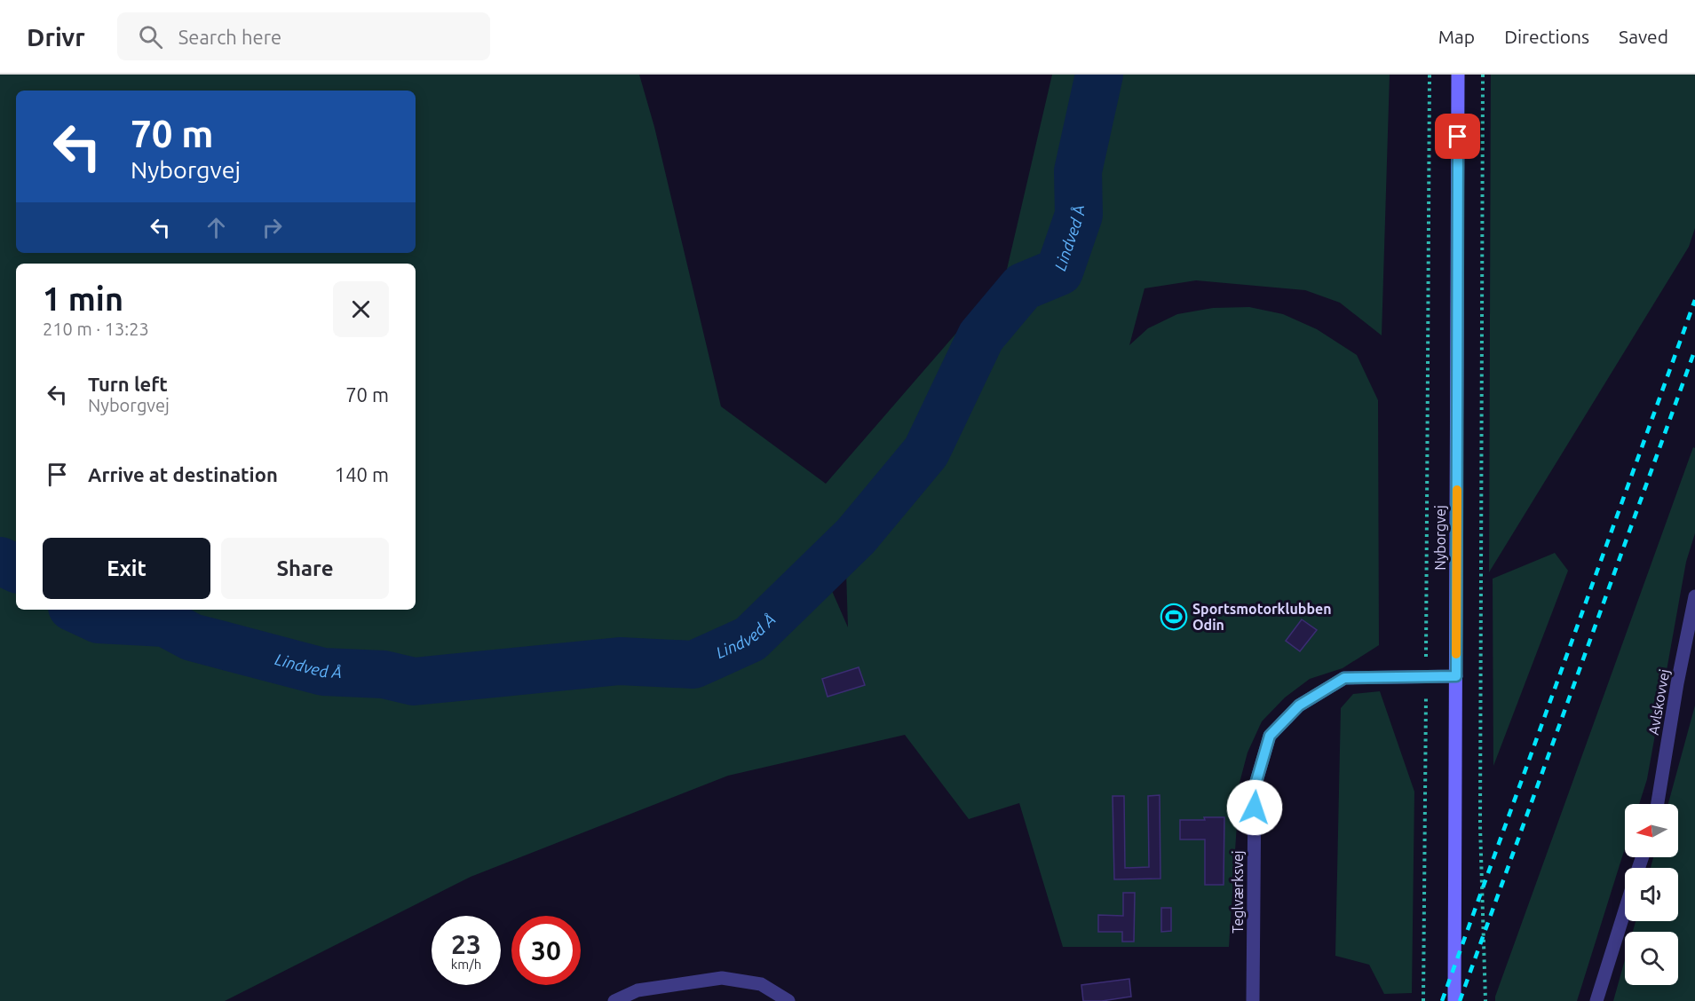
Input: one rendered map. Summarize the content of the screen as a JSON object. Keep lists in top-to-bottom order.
{
  "streets": {
    "main road": ["Nyborgvej"],
    "street": ["Avlskovvej", "Teglværksvej"]
  },
  "crossings": [
    ["Nyborgvej", "Teglværksvej"]
  ],
  "water": ["Lindved Å"],
  "places": {
    "sports": ["Sportsmotorklubben Odin"]
  },
  "north": "left",
  "page": {
    "header": "Drivr",
    "search": "Search here",
    "nav": ["Map", "Directions", "Saved"],
    "turn": ["70 m", "Nyborgvej"],
    "heading": ["1 min", "210 m · 13:23"],
    "list": [
      {
        "name": "Turn left",
        "note": "Nyborgvej",
        "value": "70 m"
      },
      {
        "name": "Arrive at destination",
        "value": "140 m"
      }
    ],
    "buttons": ["Exit", "Share"],
    "speed": "23 km/h",
    "limit": "30"
  }
}
